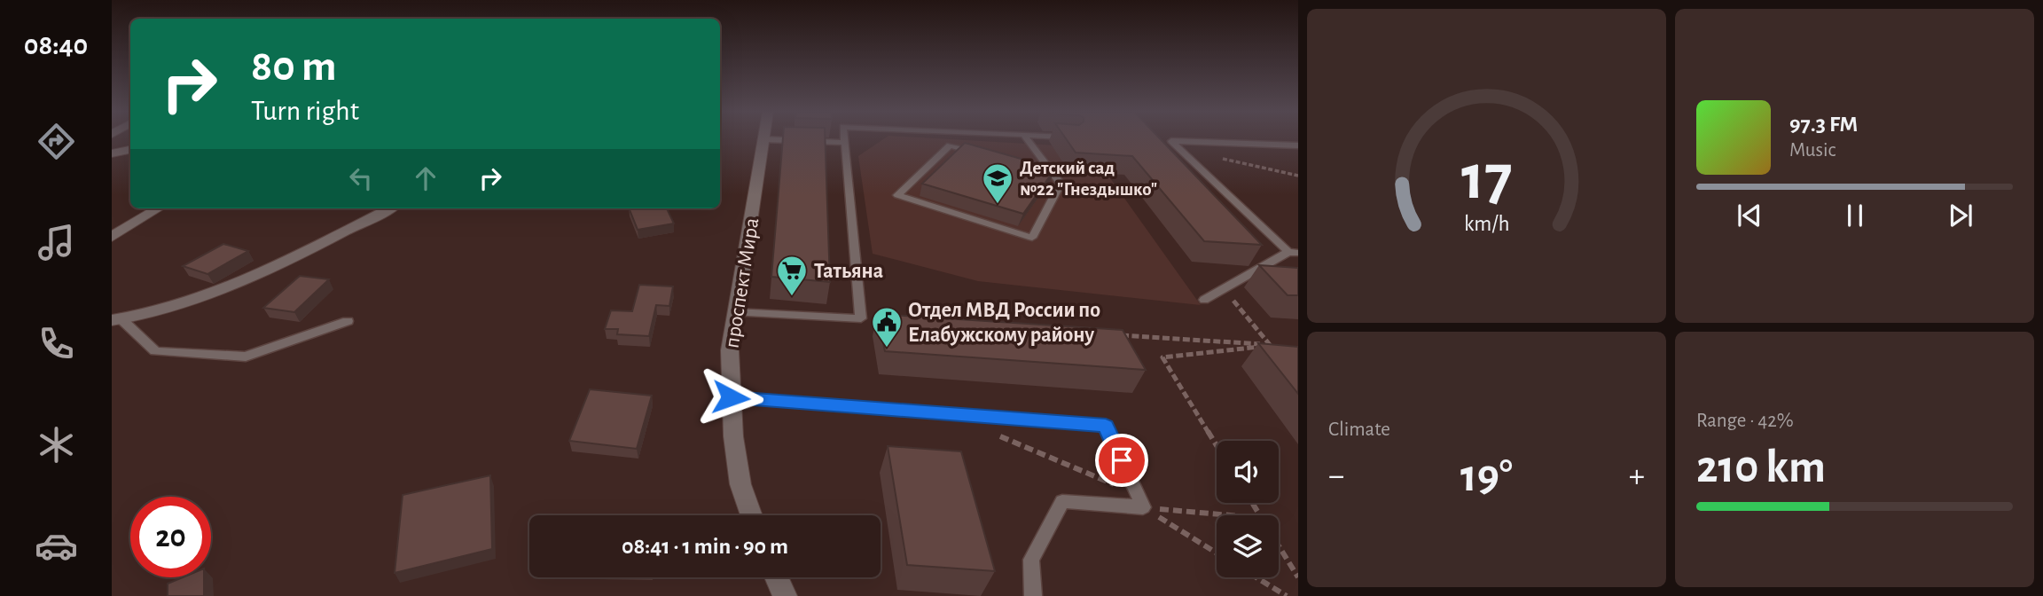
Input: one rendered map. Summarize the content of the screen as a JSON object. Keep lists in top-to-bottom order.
{
  "streets": {
    "street": ["проспект Мира"]
  },
  "places": {
    "school or university": ["Детский сад №22 \"Гнездышко\""],
    "supermarket": ["Татьяна"],
    "public building": ["Отдел МВД России по Елабужскому району"]
  },
  "page": {
    "tabs": "08:40",
    "turn": ["80 m", "Turn right"],
    "song": ["97.3 FM", "Music"],
    "tile": [
      "Climate",
      ["Range · 42%", "210 km"]
    ],
    "heat": ["−", "19°", "+"],
    "limit": "20",
    "trip": "08:41 · 1 min · 90 m",
    "gauge": ["17", "km/h"]
  }
}
